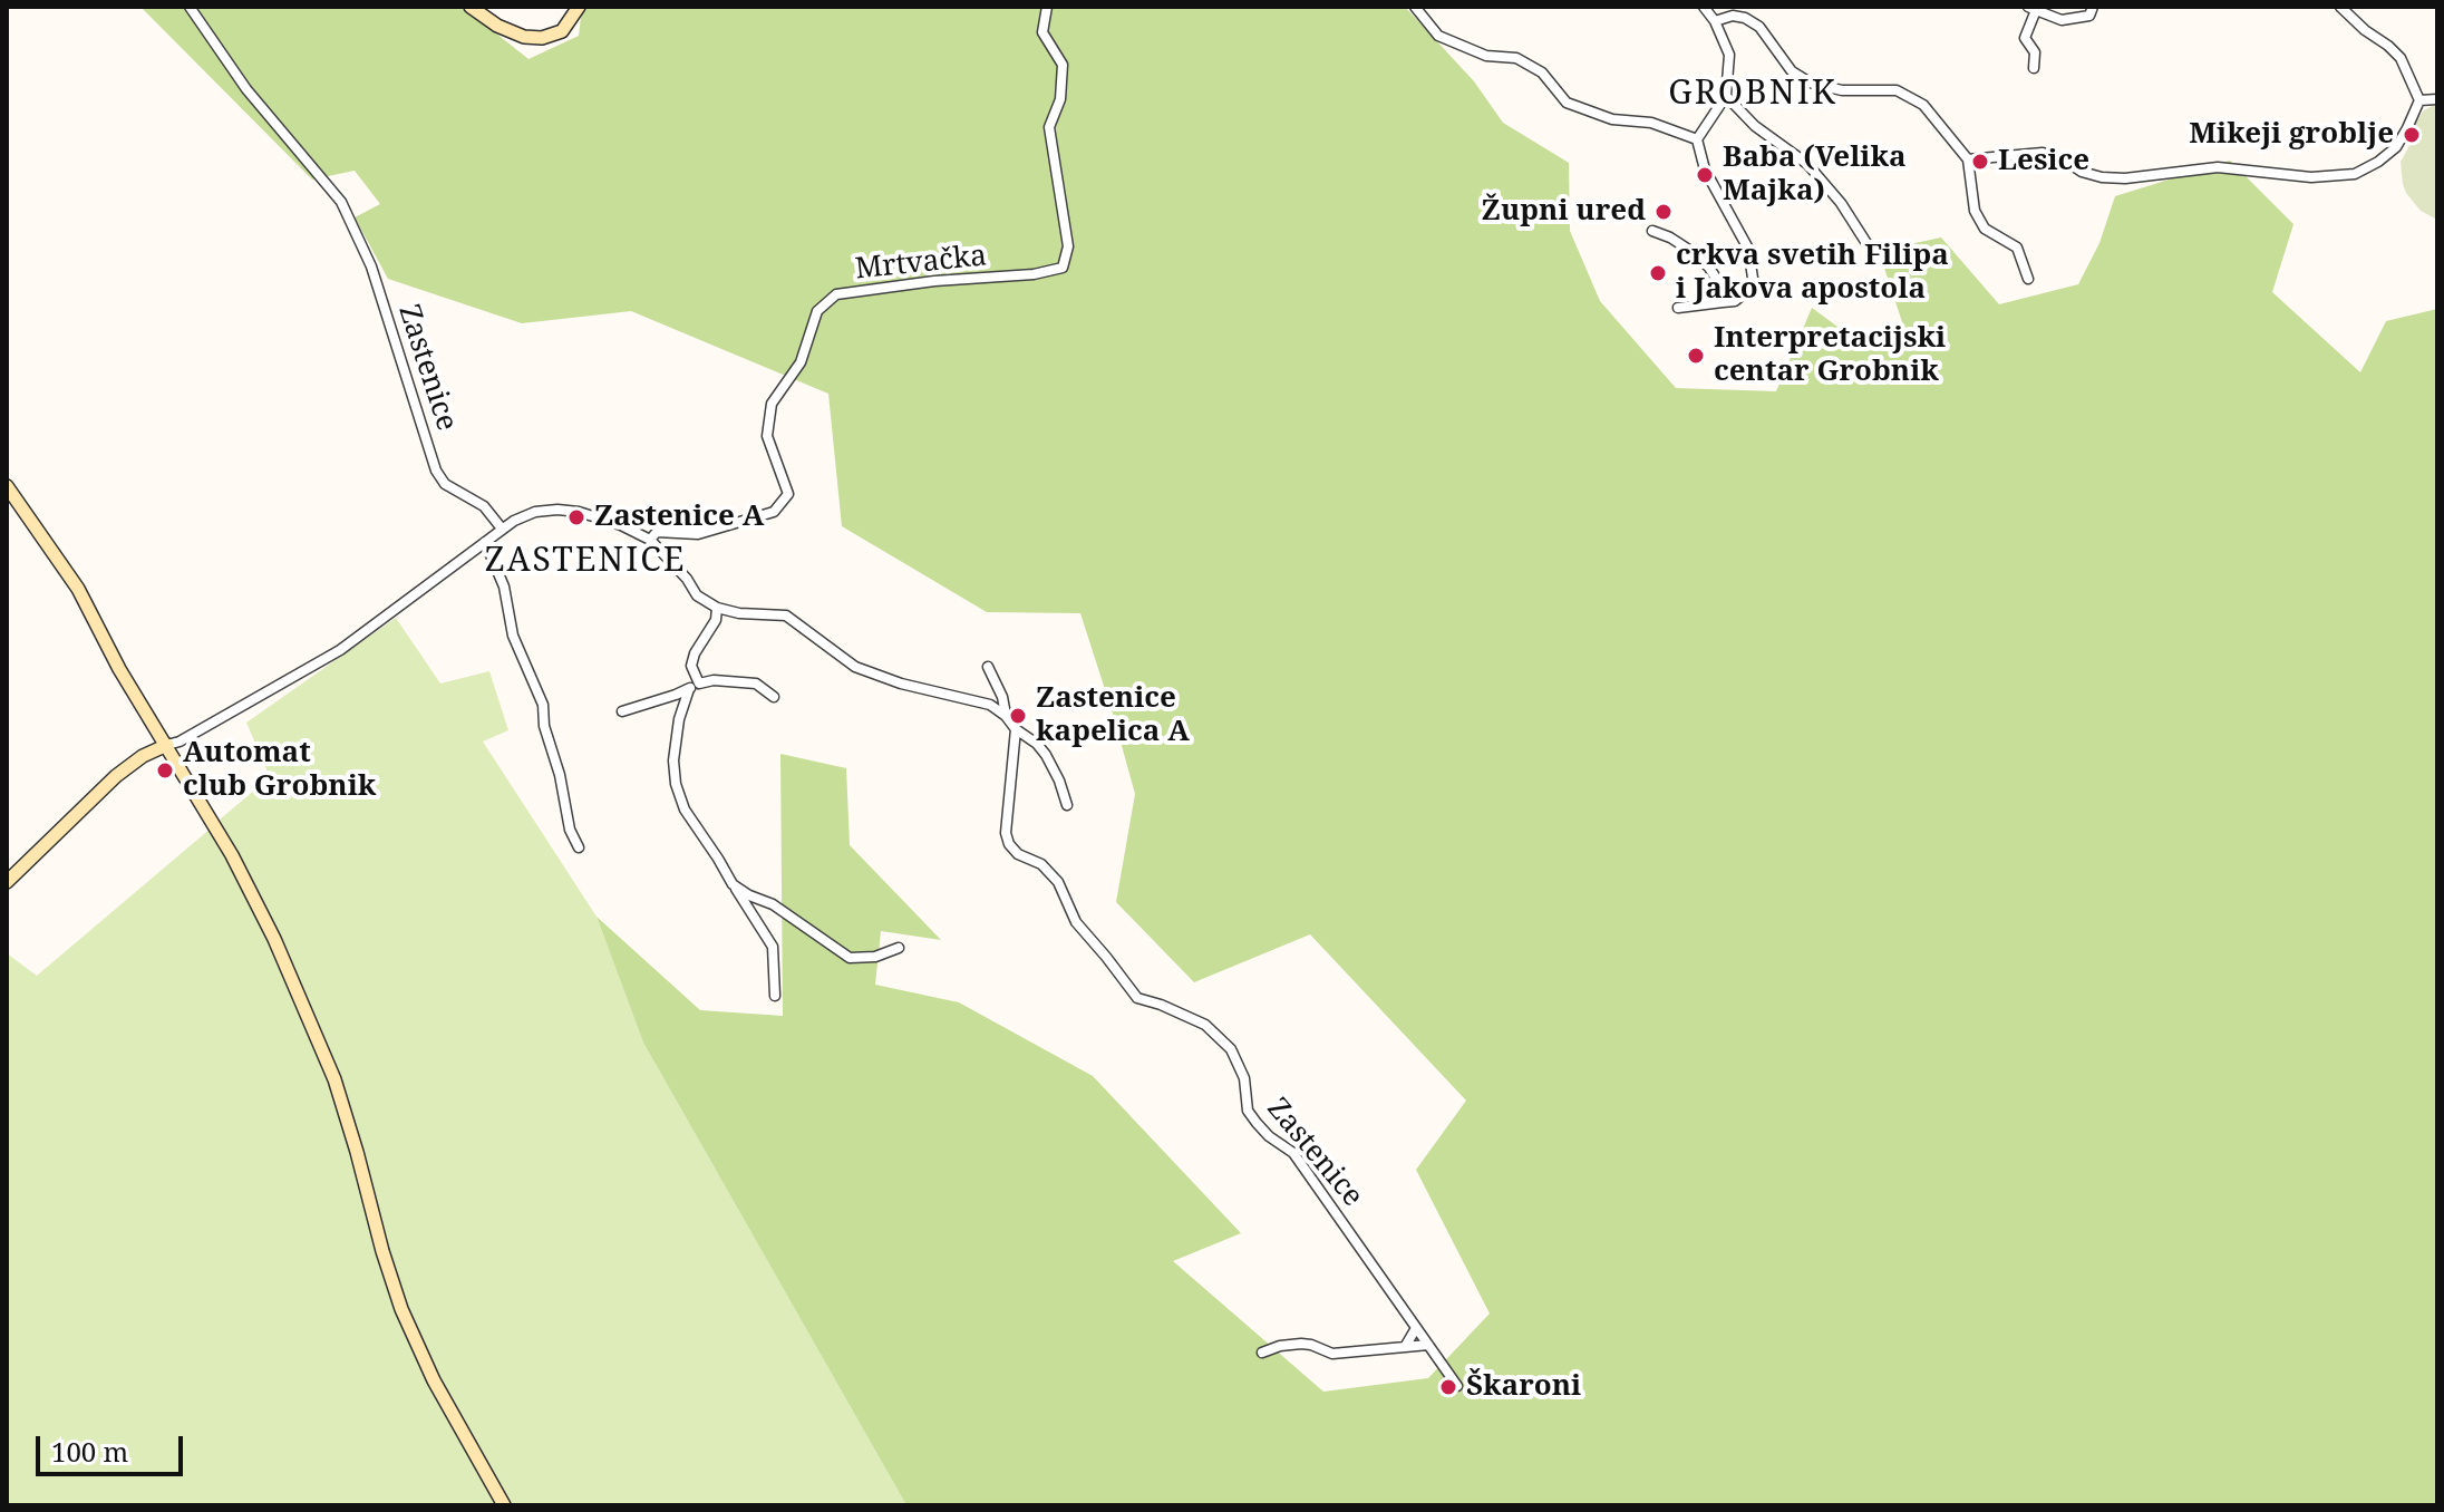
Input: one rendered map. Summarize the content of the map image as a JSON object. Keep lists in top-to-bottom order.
{
  "streets": {
    "street": ["Mrtvačka", "Zastenice"]
  },
  "districts": ["GROBNIK", "ZASTENICE"],
  "places": [
    "Mikeji groblje",
    "Lesice",
    "Baba (Velika Majka)",
    "Župni ured",
    "crkva svetih Filipa i Jakova apostola",
    "Interpretacijski centar Grobnik",
    "Zastenice A",
    "Zastenice kapelica A",
    "Automat club Grobnik",
    "Škaroni"
  ],
  "scale_bar": "100 m"
}
